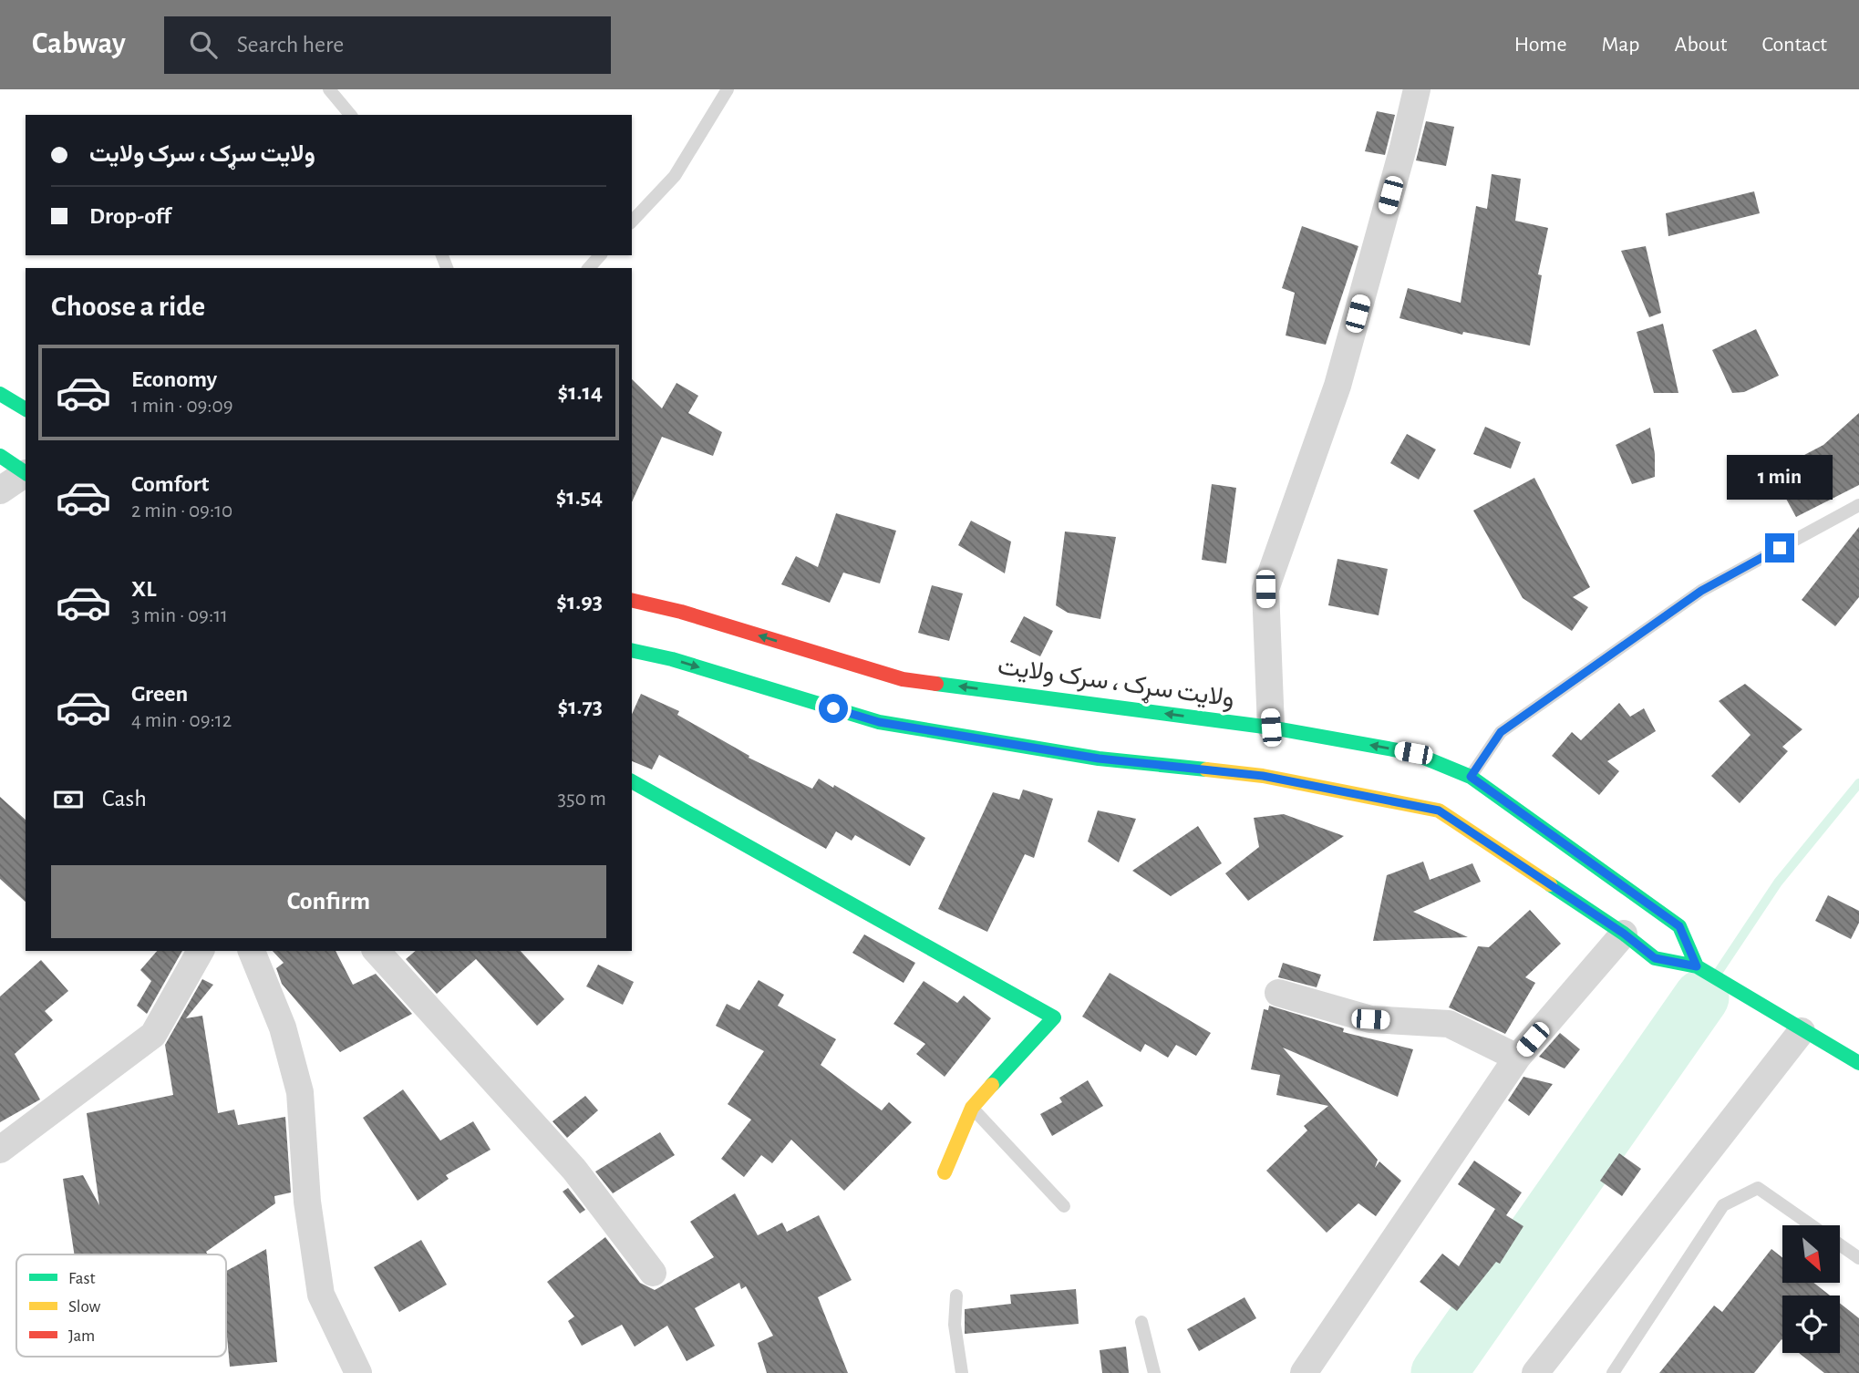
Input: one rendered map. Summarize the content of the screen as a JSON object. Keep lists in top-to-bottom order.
{
  "streets": {
    "main road": ["ولایت سړک ، سرک ولایت"]
  },
  "legend": ["Fast", "Slow", "Jam"],
  "north": "bottom right",
  "page": {
    "header": "Cabway",
    "search": "Search here",
    "nav": [
      "Home",
      "Map",
      "About",
      "Contact"
    ],
    "banner": ["ولایت سړک ، سرک ولایت", "Drop-off"],
    "heading": "Choose a ride",
    "list": [
      {
        "name": "Economy",
        "note": "1 min · 09:09",
        "value": "$1.14"
      },
      {
        "name": "Comfort",
        "note": "2 min · 09:10",
        "value": "$1.54"
      },
      {
        "name": "XL",
        "note": "3 min · 09:11",
        "value": "$1.93"
      },
      {
        "name": "Green",
        "note": "4 min · 09:12",
        "value": "$1.73"
      }
    ],
    "bubble": "1 min",
    "pay": ["Cash", "350 m"],
    "buttons": "Confirm"
  }
}
